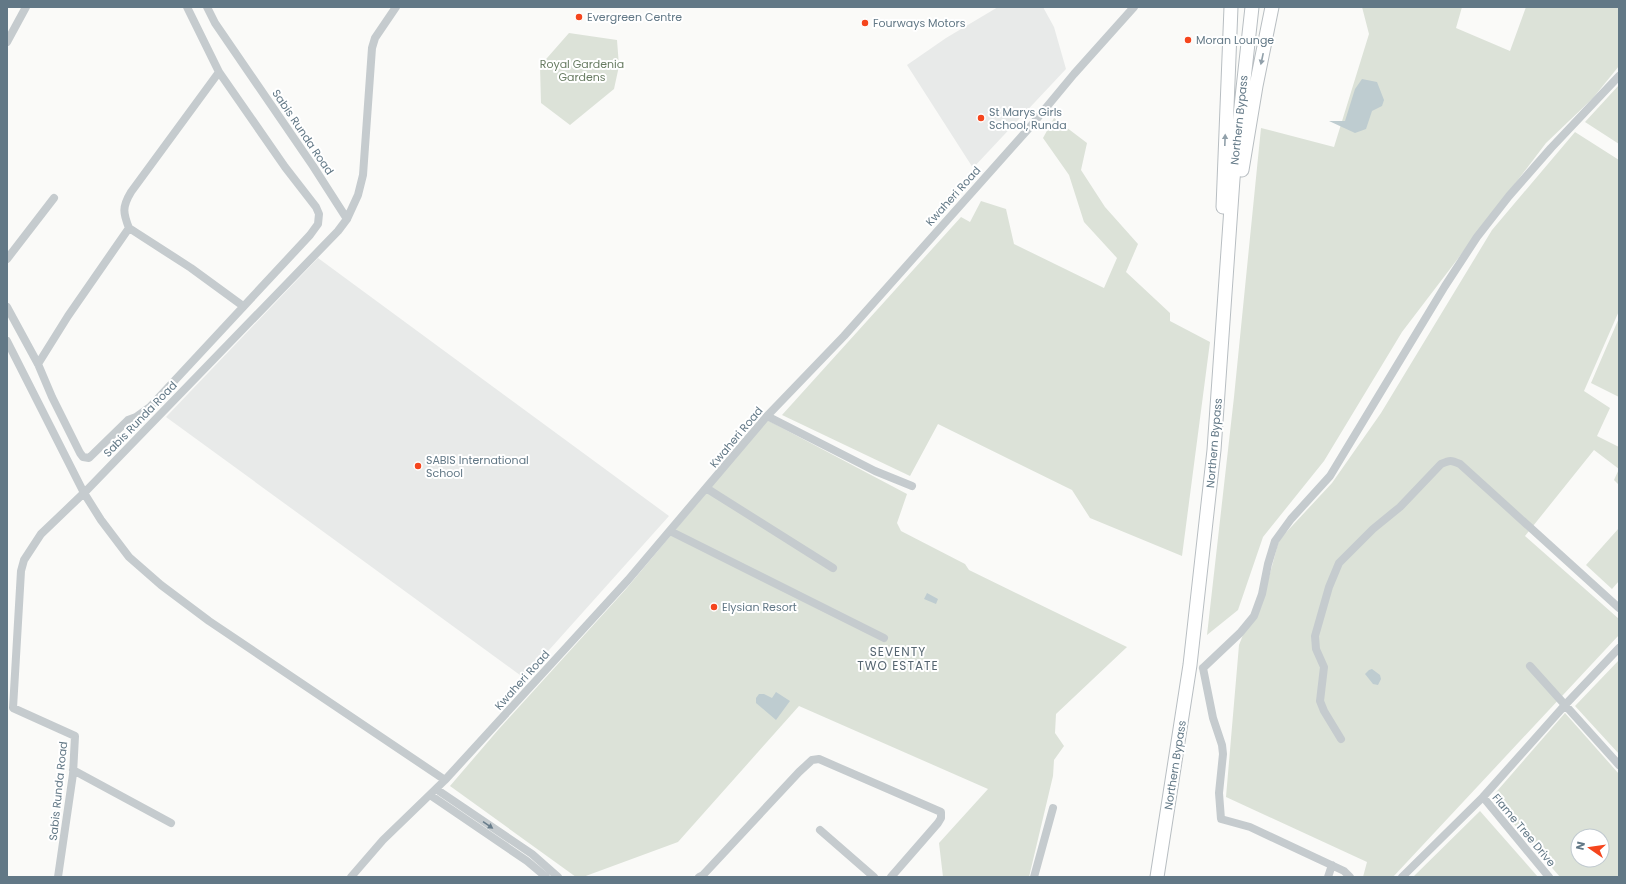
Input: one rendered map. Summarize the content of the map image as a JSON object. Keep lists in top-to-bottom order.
{
  "streets": {
    "main road": ["Northern Bypass"],
    "street": ["Sabis Runda Road", "Kwaheri Road", "Flame Tree Drive"]
  },
  "districts": ["SEVENTY TWO ESTATE"],
  "parks": ["Royal Gardenia Gardens"],
  "places": [
    "Evergreen Centre",
    "Fourways Motors",
    "Moran Lounge",
    "St Marys Girls School, Runda",
    "SABIS International School",
    "Elysian Resort"
  ],
  "north": "left"
}
